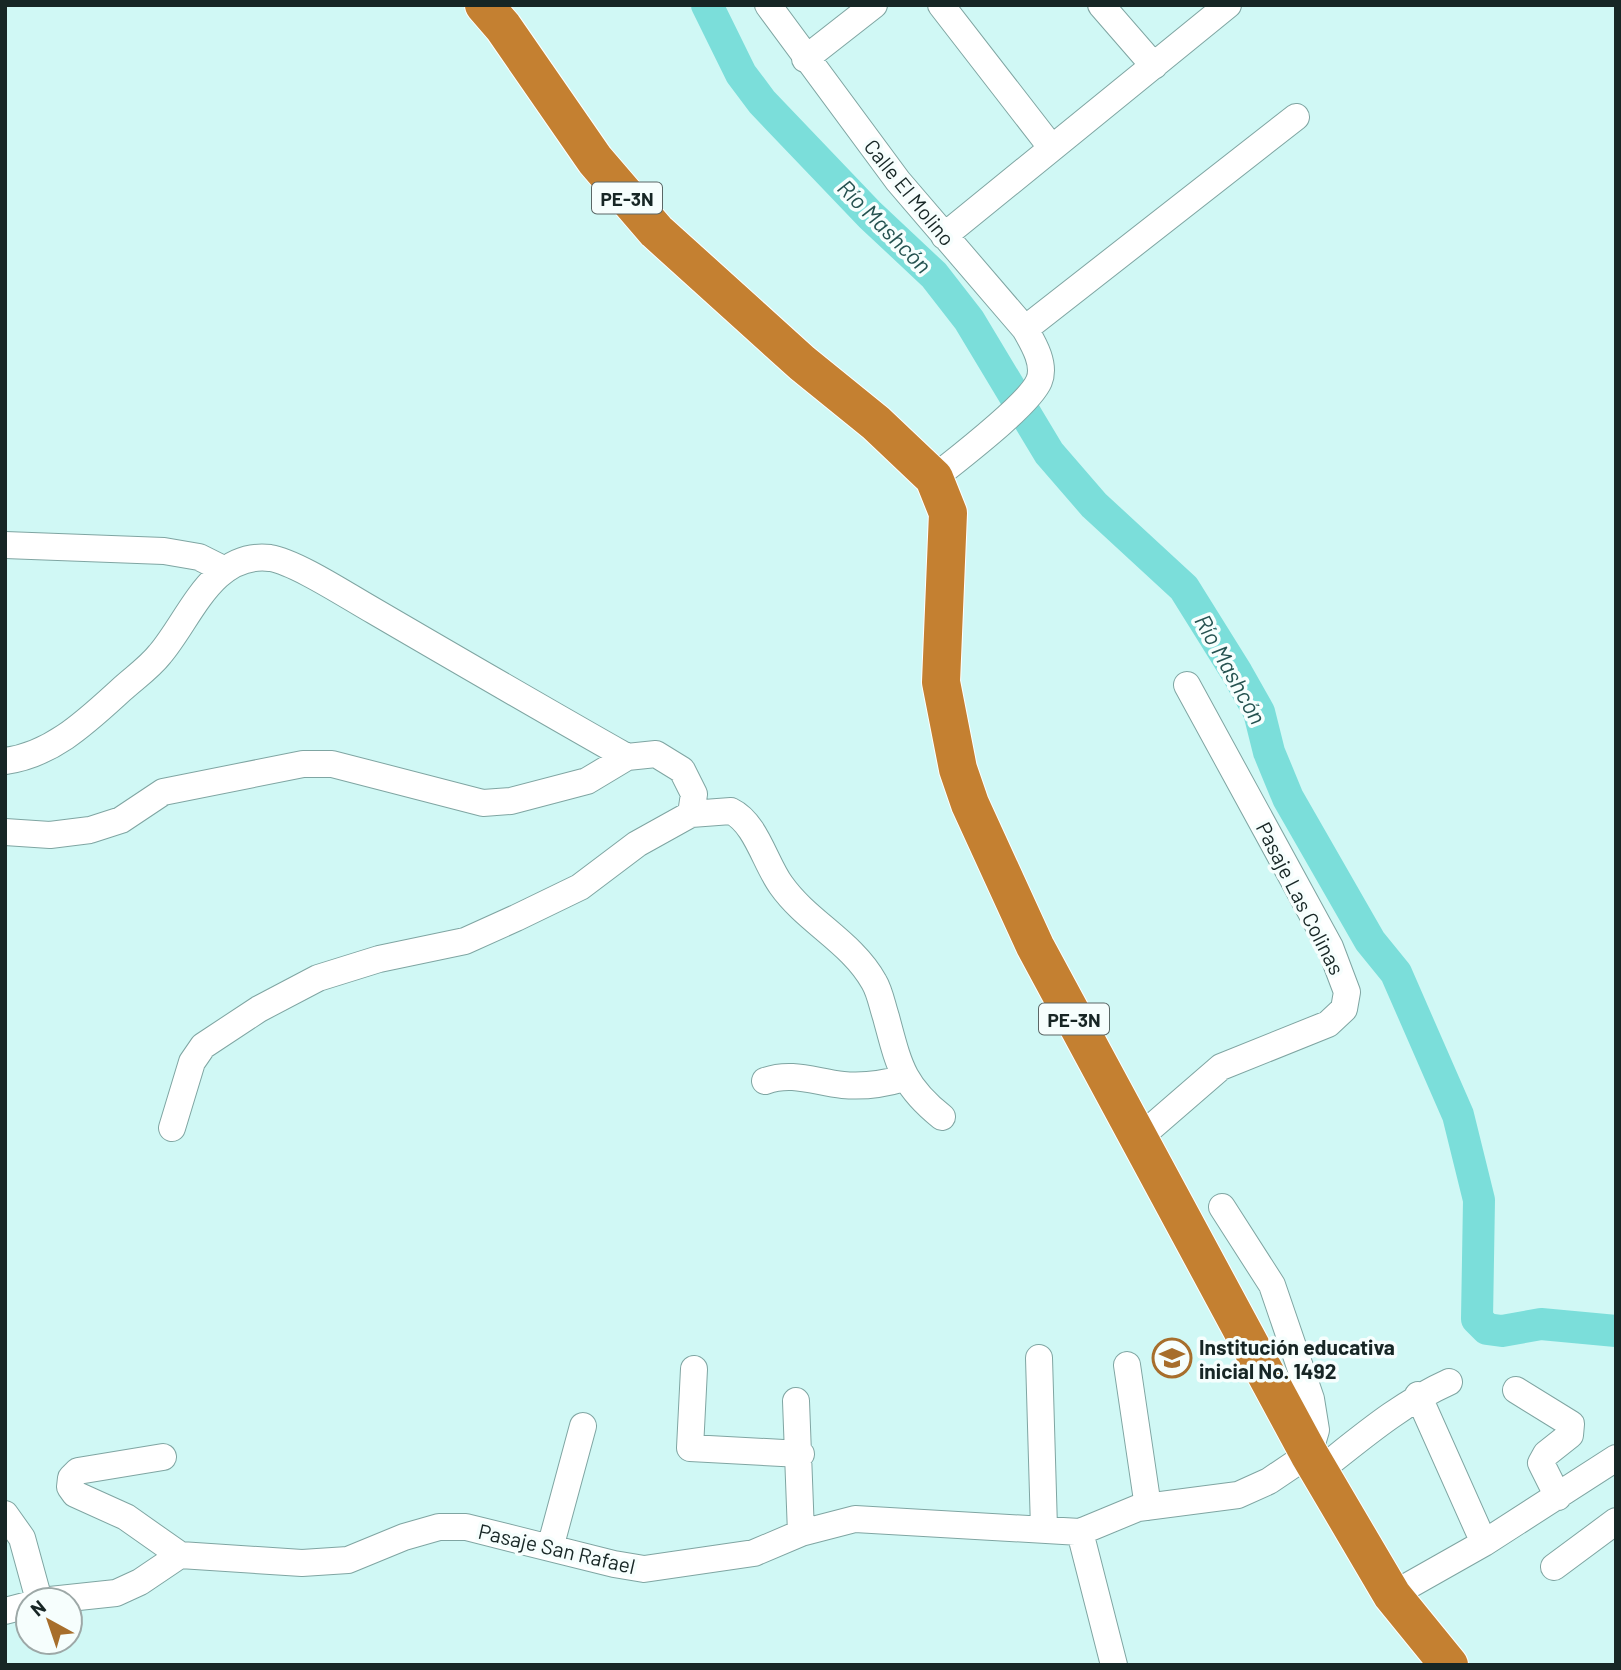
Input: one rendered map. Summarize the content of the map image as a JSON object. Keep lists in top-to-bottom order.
{
  "streets": {
    "highway": ["PE-3N"],
    "street": ["Calle El Molino", "Pasaje Las Colinas", "Pasaje San Rafael"]
  },
  "crossings": [
    ["Calle El Molino", "PE-3N"],
    ["PE-3N", "Pasaje Las Colinas"]
  ],
  "water": ["Río Mashcón"],
  "places": {
    "school or university": ["Institución educativa inicial No. 1492"]
  },
  "north": "top left"
}
